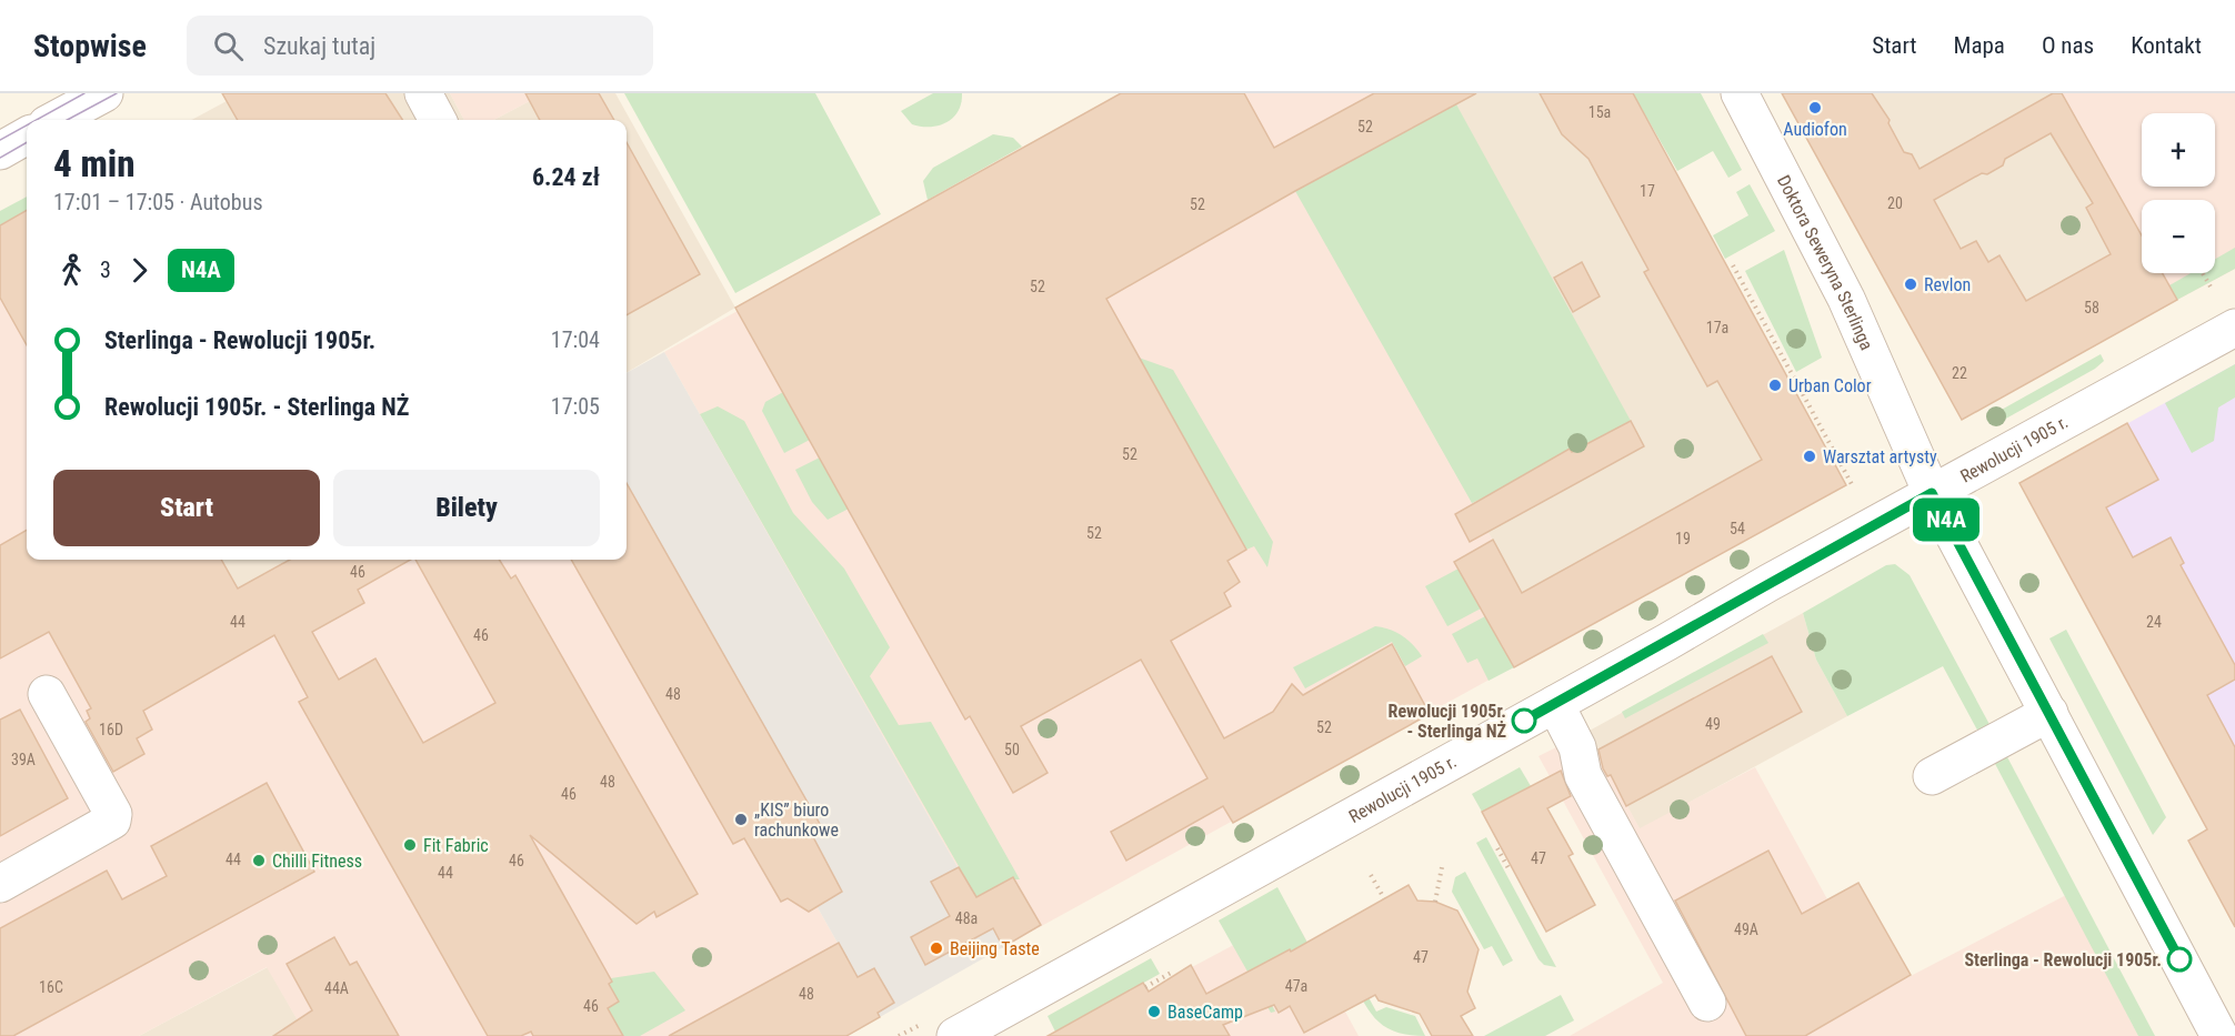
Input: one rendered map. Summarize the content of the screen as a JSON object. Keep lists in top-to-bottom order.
{
  "streets": {
    "street": ["Doktora Seweryna Sterlinga", "Rewolucji 1905 r."]
  },
  "crossings": [
    ["Doktora Seweryna Sterlinga", "Rewolucji 1905 r."]
  ],
  "places": [
    "Audiofon",
    "Revlon",
    "Urban Color",
    "Warsztat artysty",
    "Rewolucji 1905r. - Sterlinga NŻ",
    "„KIS” biuro rachunkowe",
    "Fit Fabric",
    "Chilli Fitness",
    "Beijing Taste",
    "Sterlinga - Rewolucji 1905r.",
    "BaseCamp"
  ],
  "lines": ["bus line N4A"],
  "house_numbers": [
    "15a",
    "52",
    "17",
    "20",
    "52",
    "52",
    "58",
    "17a",
    "22",
    "52",
    "54",
    "52",
    "19",
    "46",
    "44",
    "24",
    "46",
    "48",
    "49",
    "52",
    "16D",
    "50",
    "39A",
    "48",
    "46",
    "47",
    "44",
    "46",
    "44",
    "48a",
    "49A",
    "47",
    "47a",
    "16C",
    "44A",
    "48",
    "46"
  ],
  "page": {
    "header": "Stopwise",
    "search": "Szukaj tutaj",
    "nav": [
      "Start",
      "Mapa",
      "O nas",
      "Kontakt"
    ],
    "on_map": "N4A",
    "map_buttons": ["+", "−"],
    "heading": ["4 min", "17:01 – 17:05 · Autobus", "6.24 zł"],
    "legs": ["3", "N4A"],
    "list": [
      {
        "name": "Sterlinga - Rewolucji 1905r.",
        "value": "17:04"
      },
      {
        "name": "Rewolucji 1905r. - Sterlinga NŻ",
        "value": "17:05"
      }
    ],
    "buttons": ["Start", "Bilety"]
  }
}
